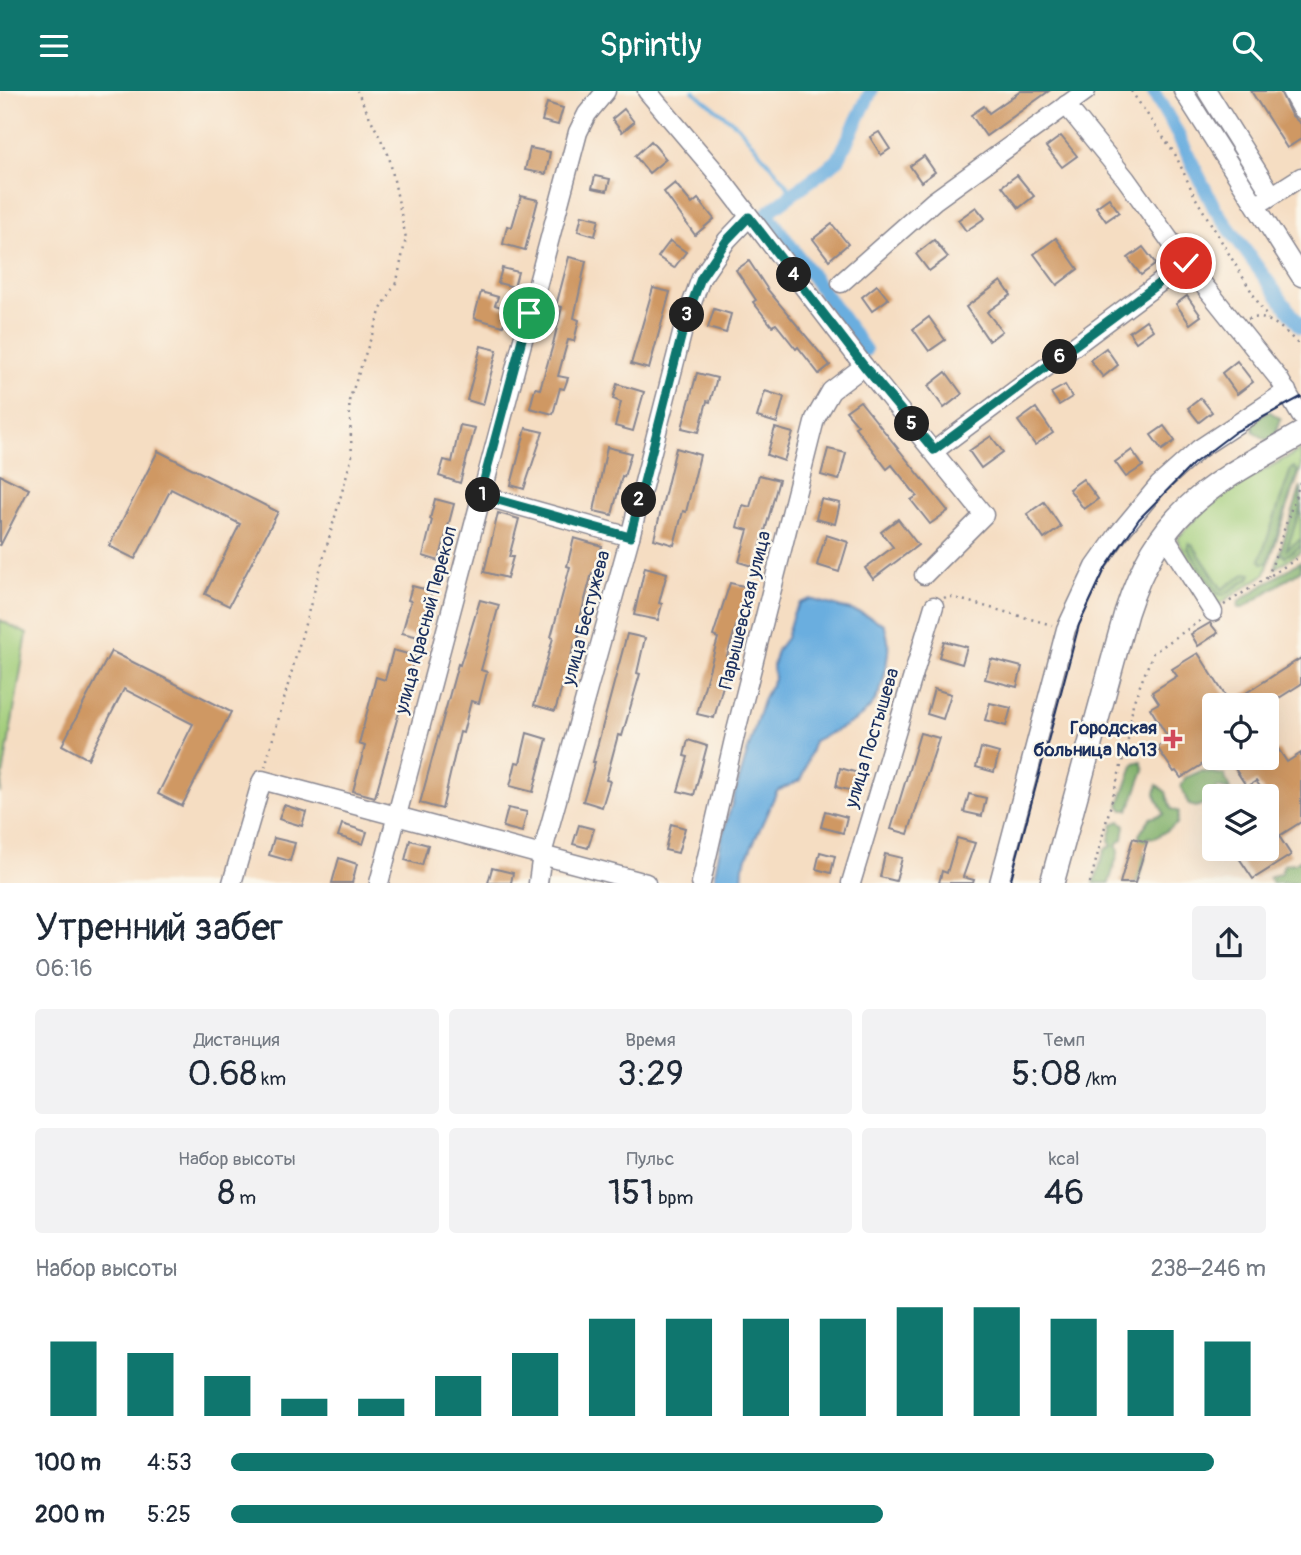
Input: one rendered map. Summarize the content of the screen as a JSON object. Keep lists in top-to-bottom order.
{
  "streets": {
    "street": [
      "Парышевская улица",
      "улица Бестужева",
      "улица Красный Перекоп",
      "улица Постышева"
    ]
  },
  "places": {
    "health": ["Городская больница №13"]
  },
  "page": {
    "header": "Sprintly",
    "pins": [
      "4",
      "3",
      "6",
      "5",
      "1",
      "2"
    ],
    "heading": ["Утренний забег", "06:16"],
    "stats": [
      ["Дистанция", "0.68 km"],
      ["Время", "3:29"],
      ["Темп", "5:08 /km"],
      ["Набор высоты", "8 m"],
      ["Пульс", "151 bpm"],
      ["kcal", "46"]
    ],
    "chart": ["Набор высоты", "238–246 m"],
    "list": [
      {
        "name": "100 m",
        "note": "4:53"
      },
      {
        "name": "200 m",
        "note": "5:25"
      }
    ]
  }
}
